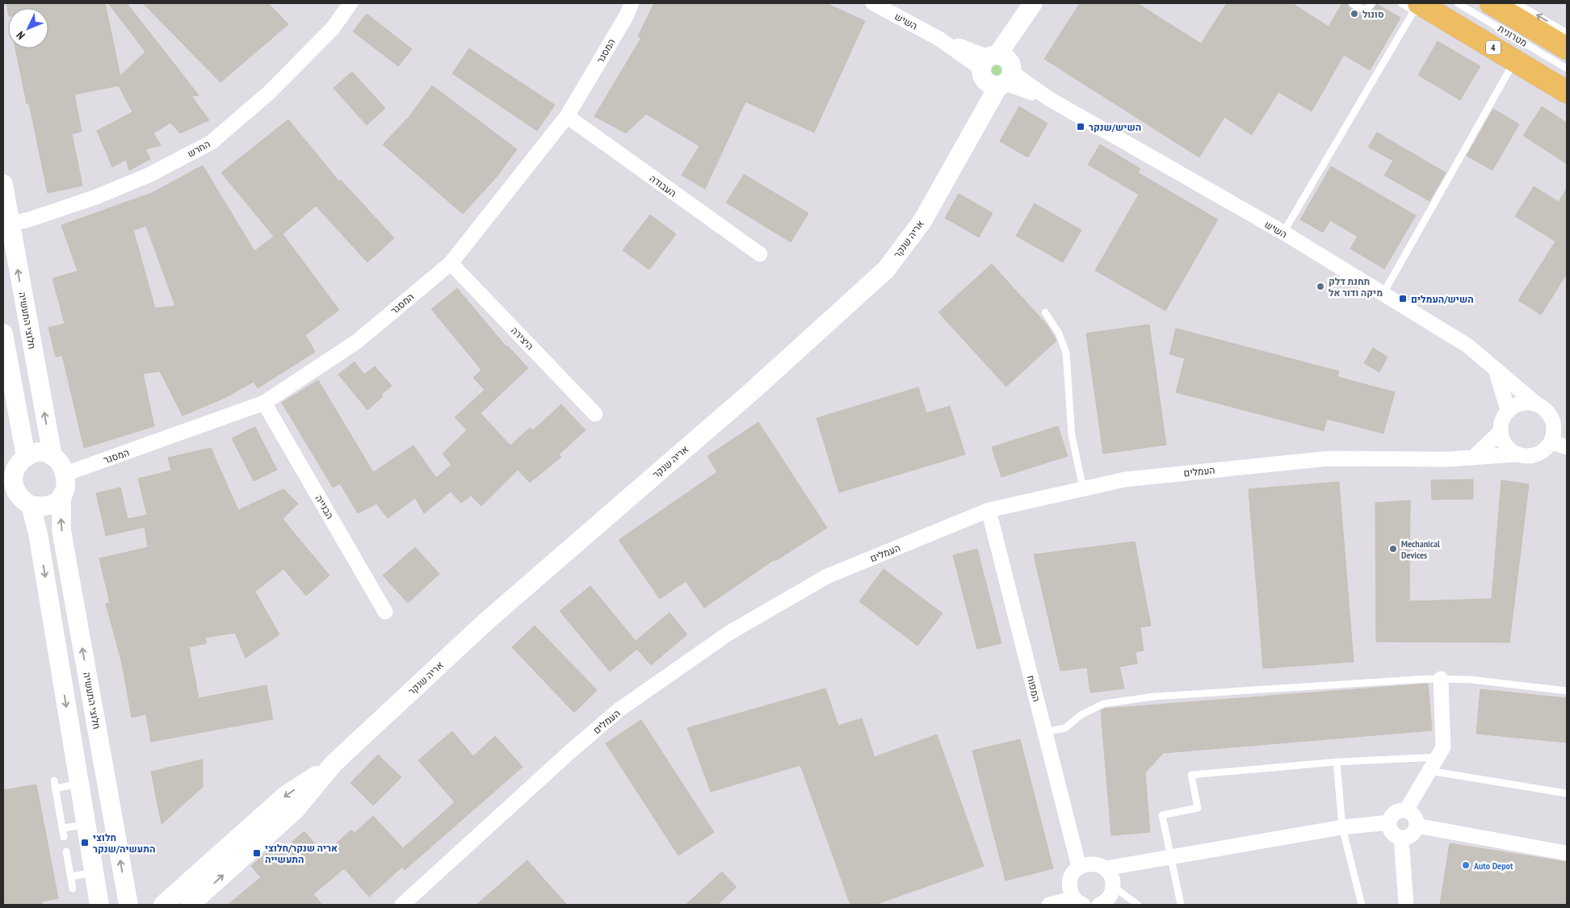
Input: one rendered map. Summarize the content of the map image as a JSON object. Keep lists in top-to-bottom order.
{
  "streets": {
    "highway": ["4"],
    "street": [
      "השיש",
      "המסגר",
      "החרש",
      "העבודה",
      "אריה שנקר",
      "חלוצי התעשיה",
      "היצירה",
      "העמלים",
      "הבנייה",
      "המפוח"
    ],
    "lane": ["מטרונית"]
  },
  "crossings": [
    ["השיש", "אריה שנקר"],
    ["השיש", "העמלים"],
    ["המסגר", "העבודה"],
    ["המסגר", "חלוצי התעשיה"],
    ["המסגר", "היצירה"],
    ["המסגר", "הבנייה"],
    ["החרש", "חלוצי התעשיה"],
    ["העמלים", "המפוח"]
  ],
  "places": {
    "other": [
      "סונול",
      "תחנת דלק מיקה ודור אל",
      "Mechanical Devices",
      "Auto Depot"
    ],
    "transit": [
      "השיש/שנקר",
      "השיש/העמלים",
      "חלוצי התעשיה/שנקר",
      "אריה שנקר/חלוצי התעשייה"
    ]
  },
  "north": "bottom left"
}
